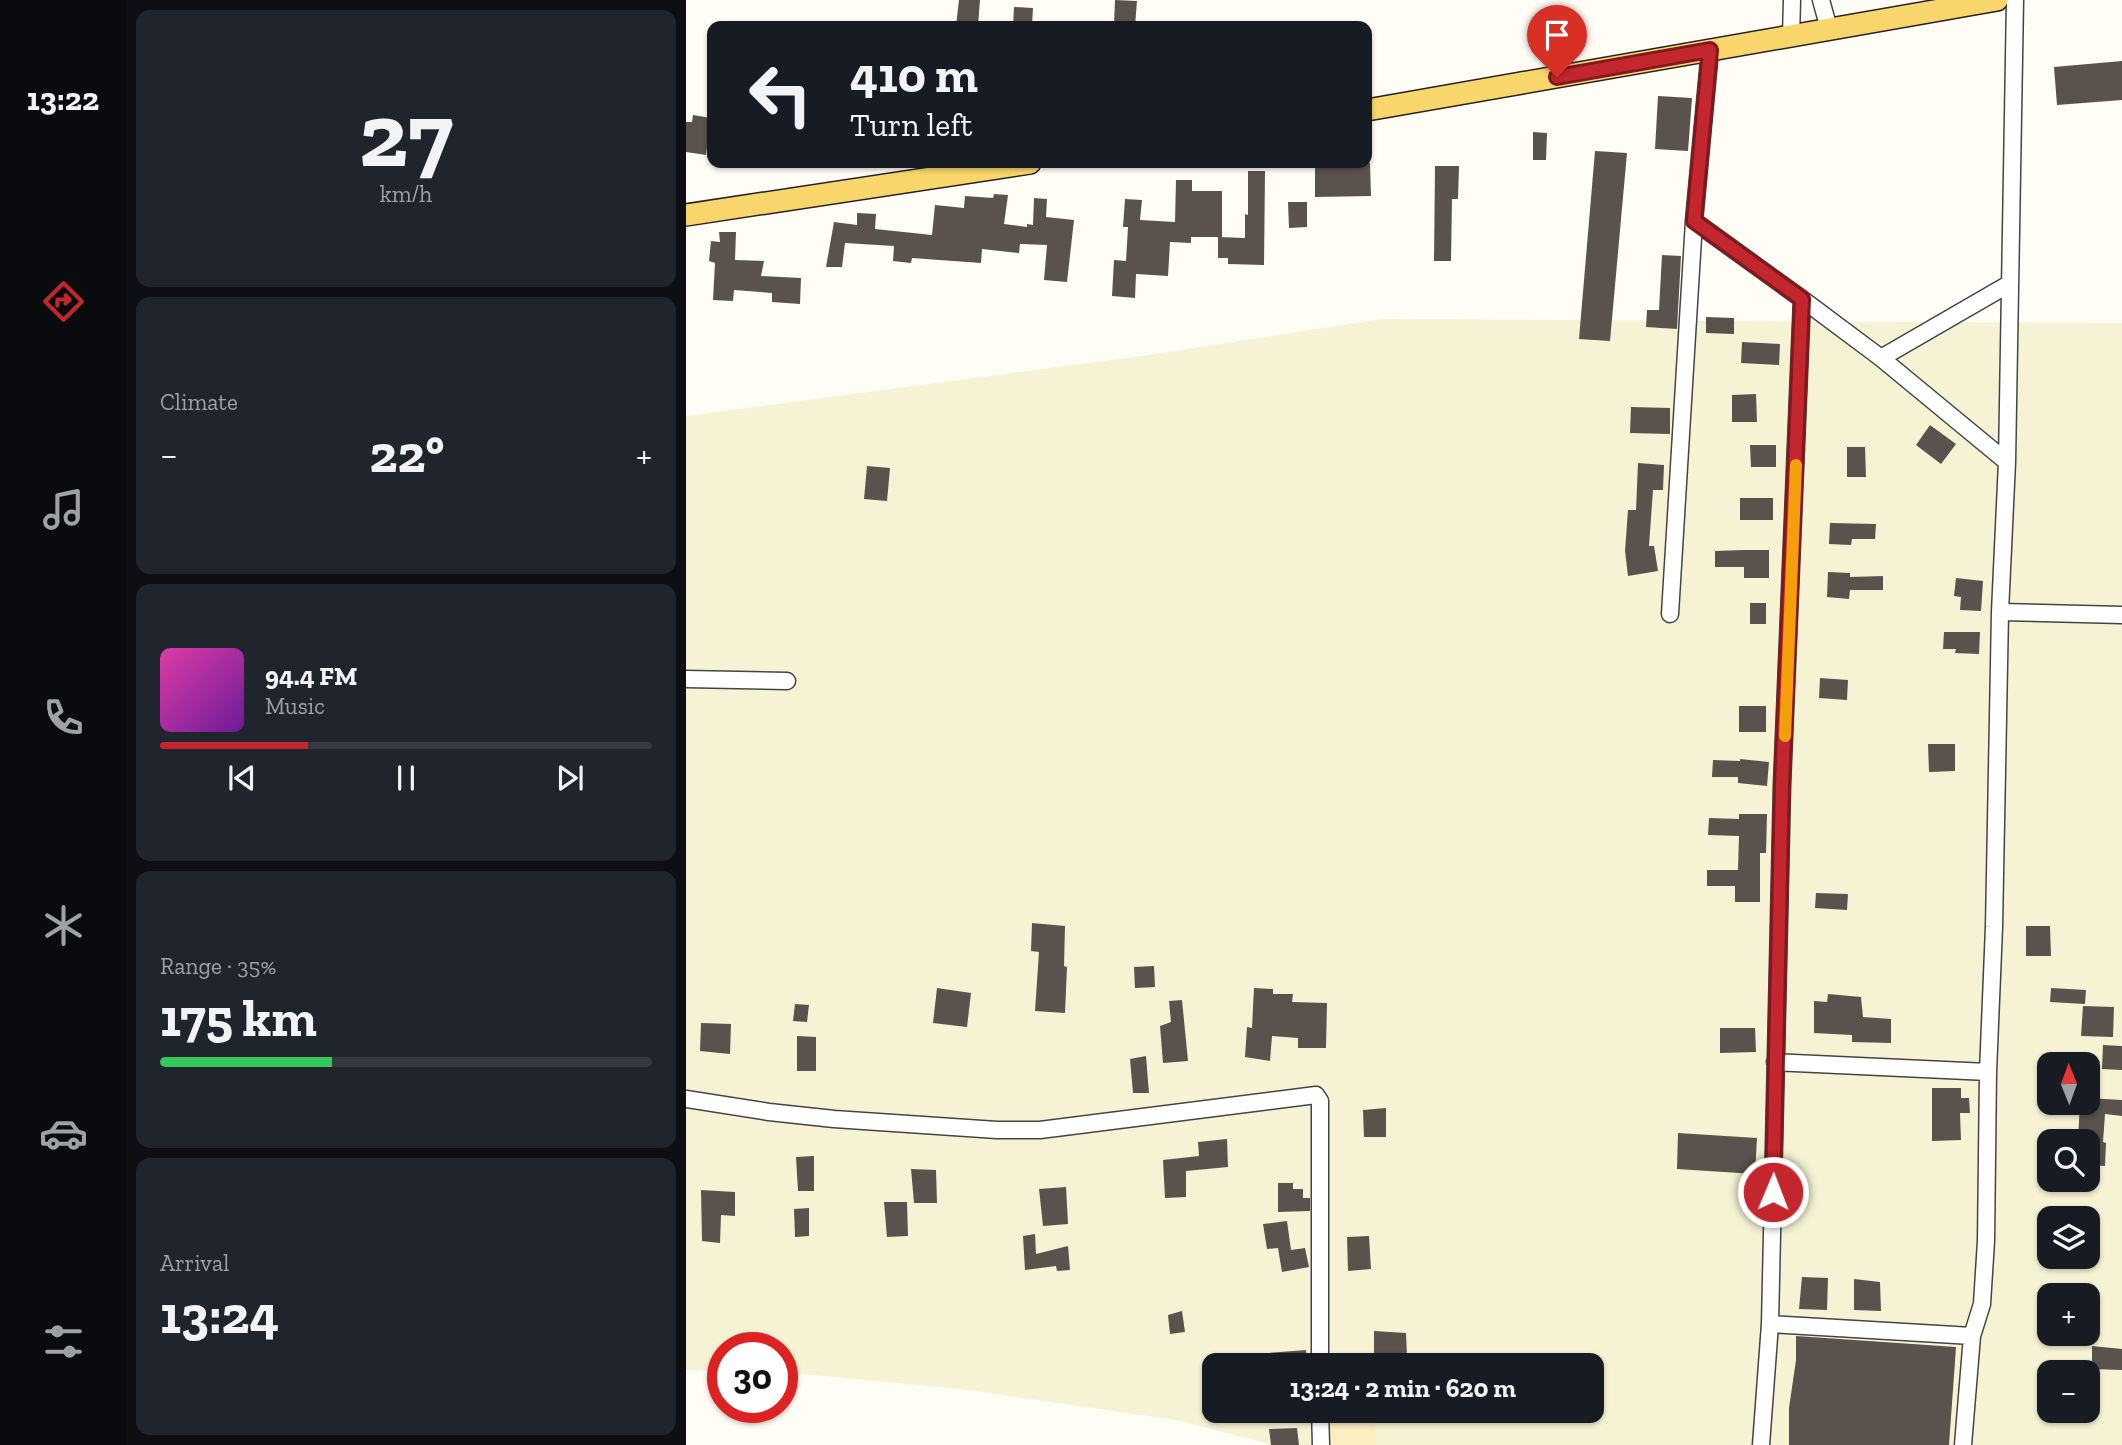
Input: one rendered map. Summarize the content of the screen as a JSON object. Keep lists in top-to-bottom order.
{
  "north": "top",
  "page": {
    "tabs": "13:22",
    "tile": [
      ["27", "km/h"],
      "Climate",
      ["Range · 35%", "175 km"],
      ["Arrival", "13:24"]
    ],
    "turn": ["410 m", "Turn left"],
    "heat": ["−", "22°", "+"],
    "song": ["94.4 FM", "Music"],
    "map_buttons": ["+", "−"],
    "limit": "30",
    "trip": "13:24 · 2 min · 620 m"
  }
}
